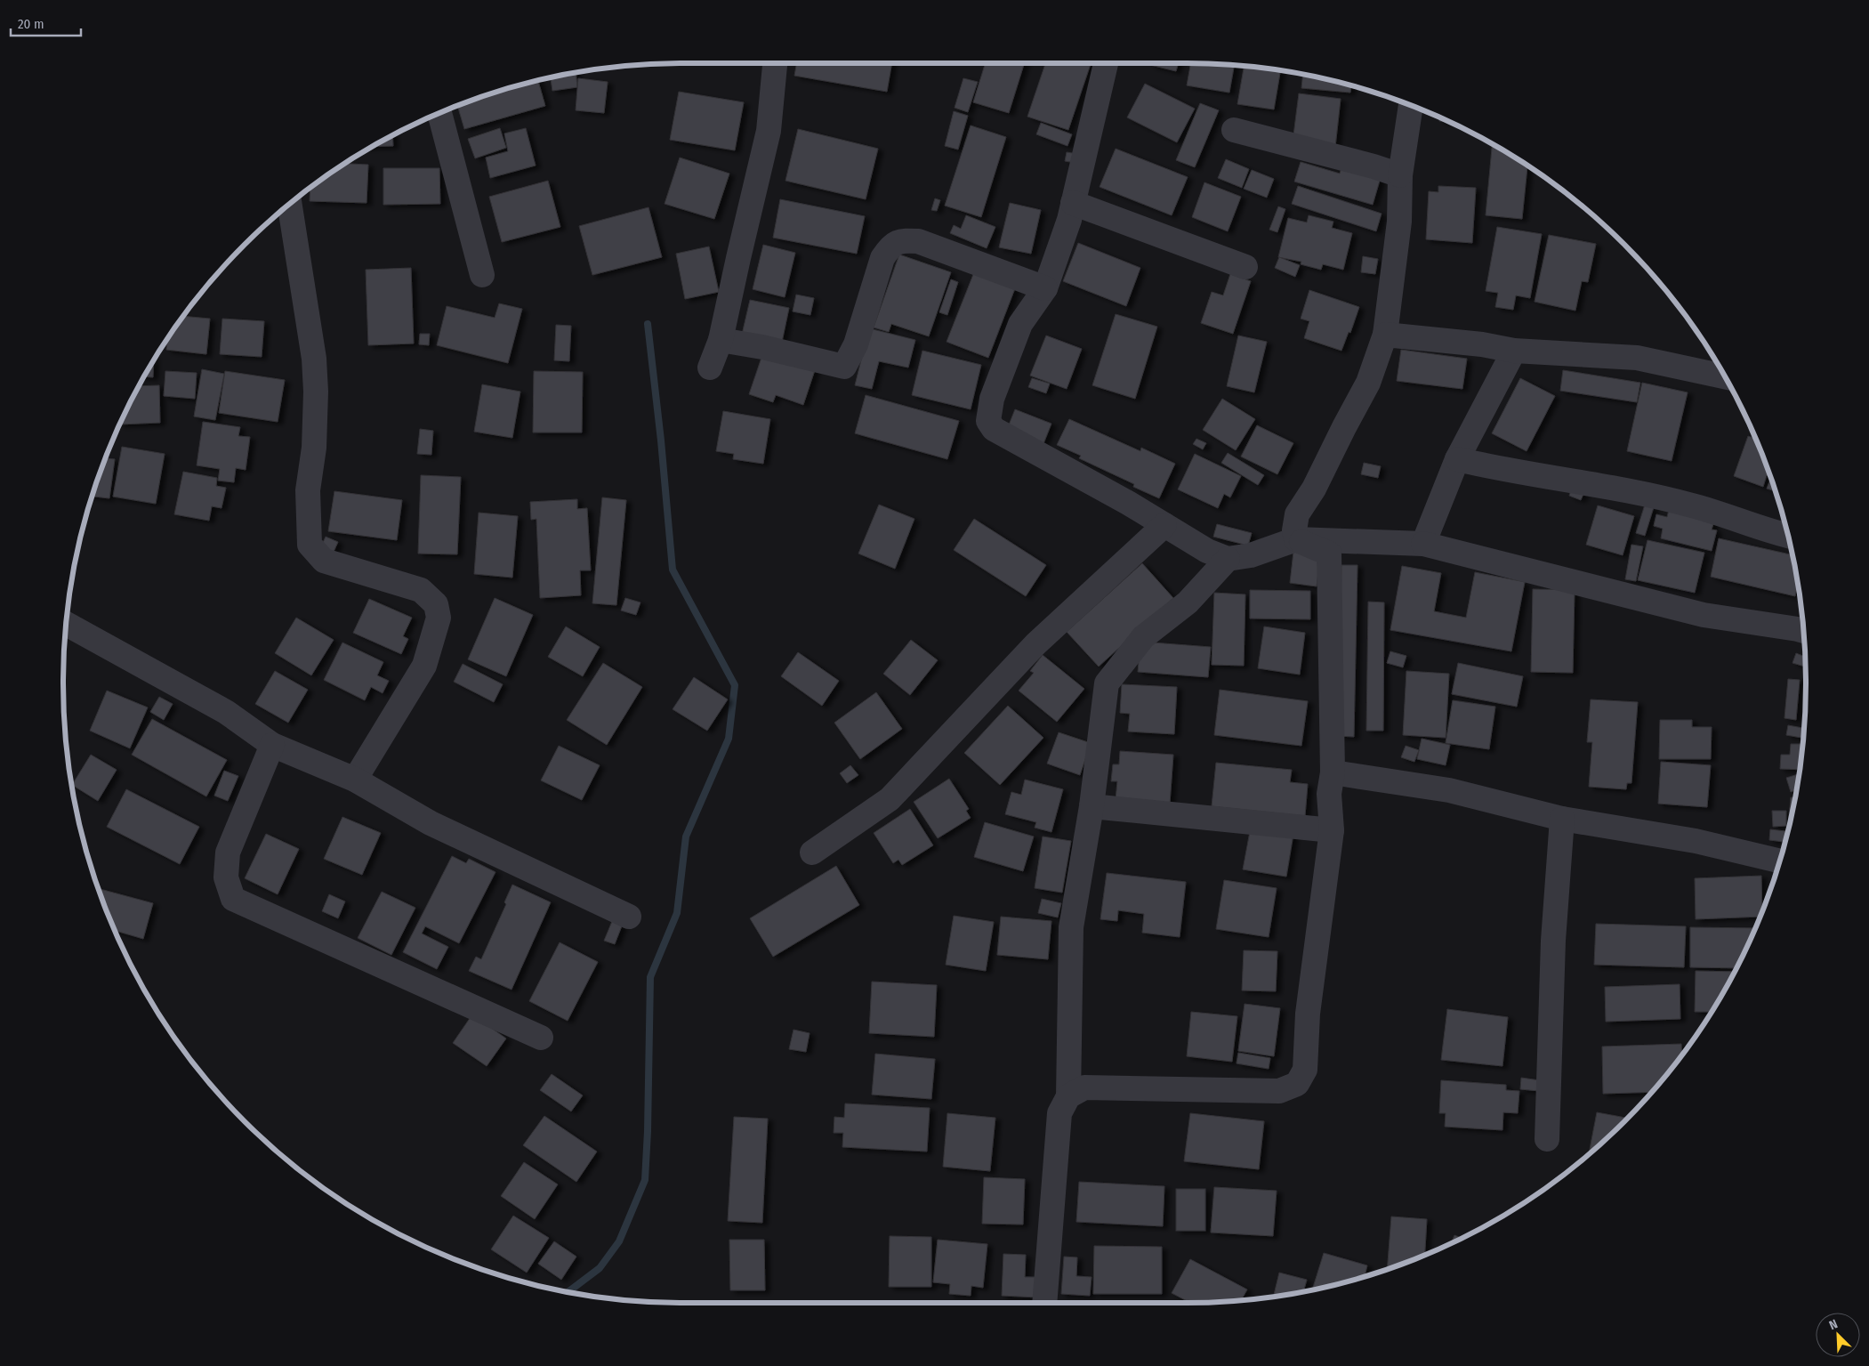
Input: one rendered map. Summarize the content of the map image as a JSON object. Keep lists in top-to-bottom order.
{
  "scale_bar": "20 m",
  "north": "top left"
}
